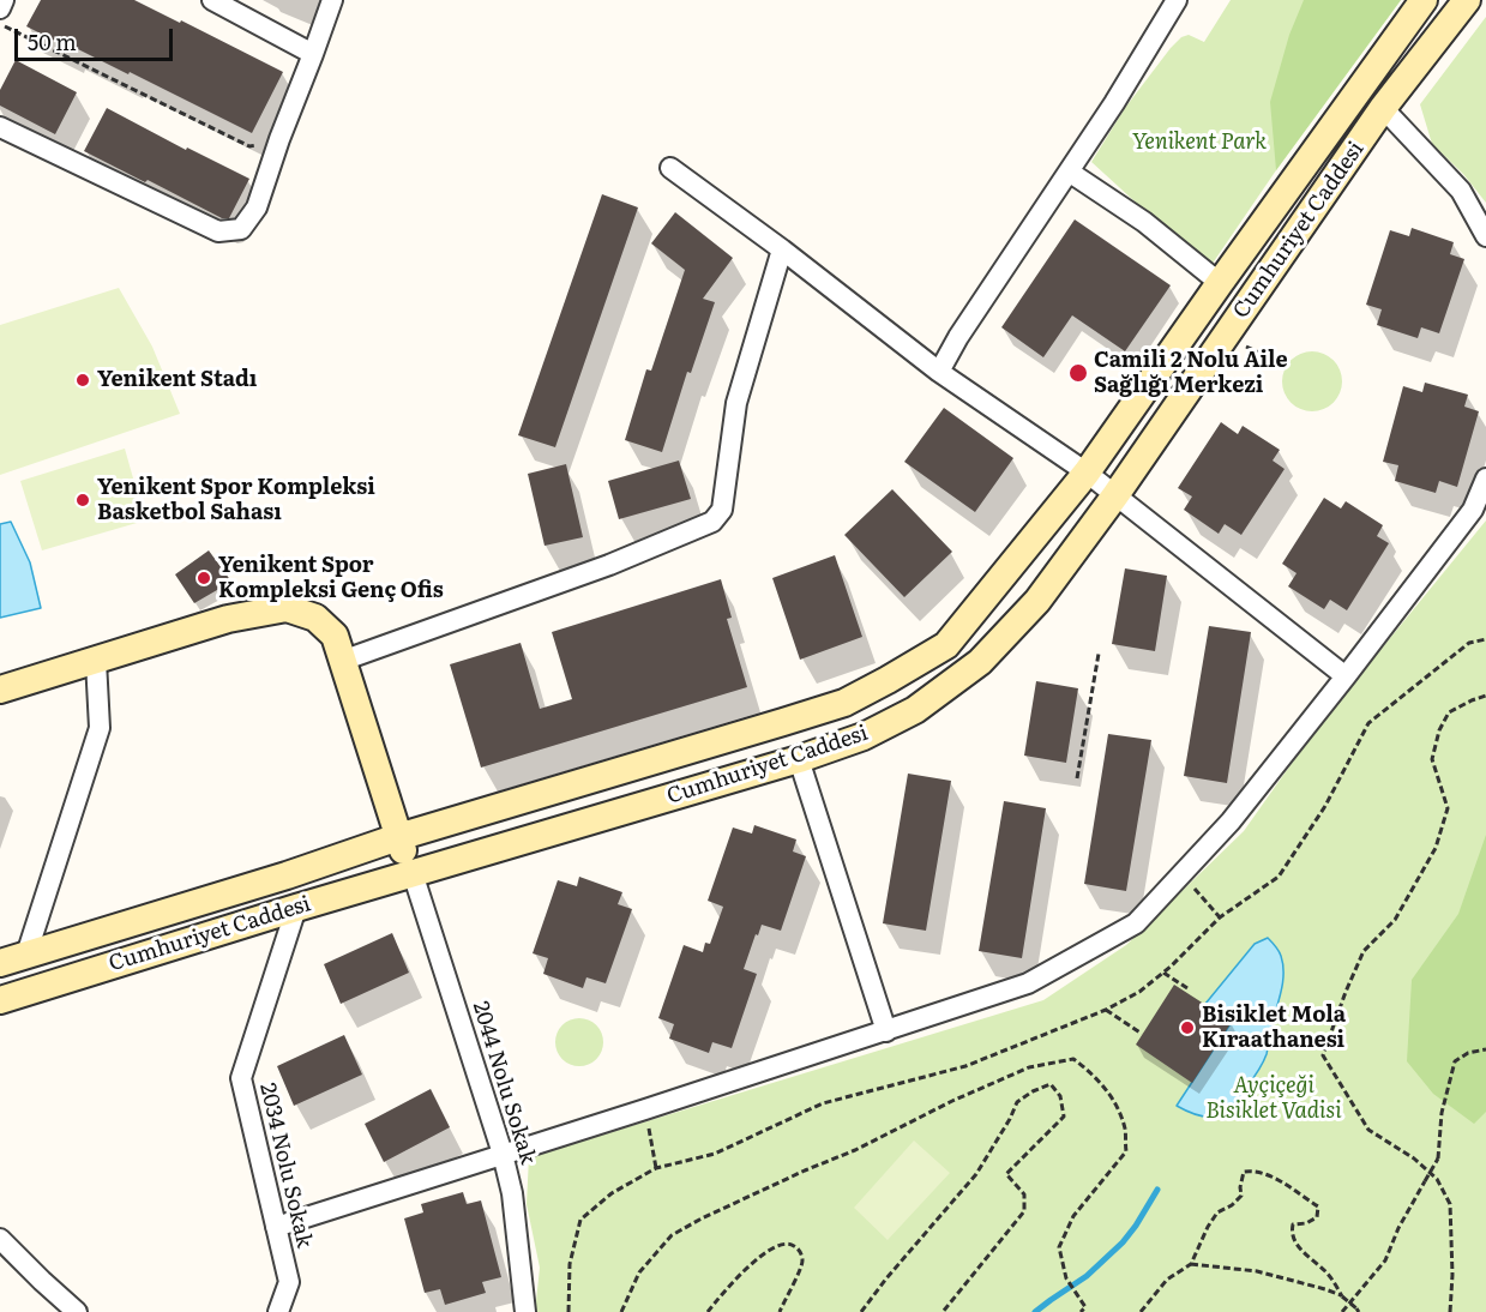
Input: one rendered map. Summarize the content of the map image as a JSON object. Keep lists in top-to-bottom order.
{
  "streets": {
    "street": ["Cumhuriyet Caddesi", "2044 Nolu Sokak", "2034 Nolu Sokak"]
  },
  "crossings": [
    ["Cumhuriyet Caddesi", "2044 Nolu Sokak"],
    ["Cumhuriyet Caddesi", "2034 Nolu Sokak"]
  ],
  "parks": ["Yenikent Park", "Ayçiçeği Bisiklet Vadisi"],
  "places": [
    "Camili 2 Nolu Aile Sağlığı Merkezi",
    "Yenikent Stadı",
    "Yenikent Spor Kompleksi Basketbol Sahası",
    "Yenikent Spor Kompleksi Genç Ofis",
    "Bisiklet Mola Kıraathanesi"
  ],
  "scale_bar": "50 m"
}
